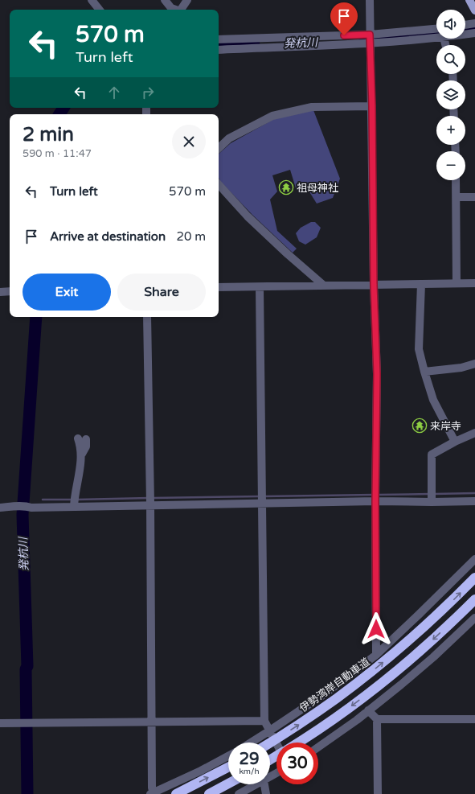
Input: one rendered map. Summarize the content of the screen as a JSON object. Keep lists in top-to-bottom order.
{
  "streets": {
    "highway": ["伊勢湾岸自動車道"]
  },
  "water": ["発杭川"],
  "places": {
    "temple": ["祖母神社", "来岸寺"]
  },
  "page": {
    "map_buttons": ["+", "−"],
    "turn": ["570 m", "Turn left"],
    "heading": ["2 min", "590 m · 11:47"],
    "list": [
      {
        "name": "Turn left",
        "value": "570 m"
      },
      {
        "name": "Arrive at destination",
        "value": "20 m"
      }
    ],
    "buttons": ["Exit", "Share"],
    "speed": "29 km/h",
    "limit": "30"
  }
}
